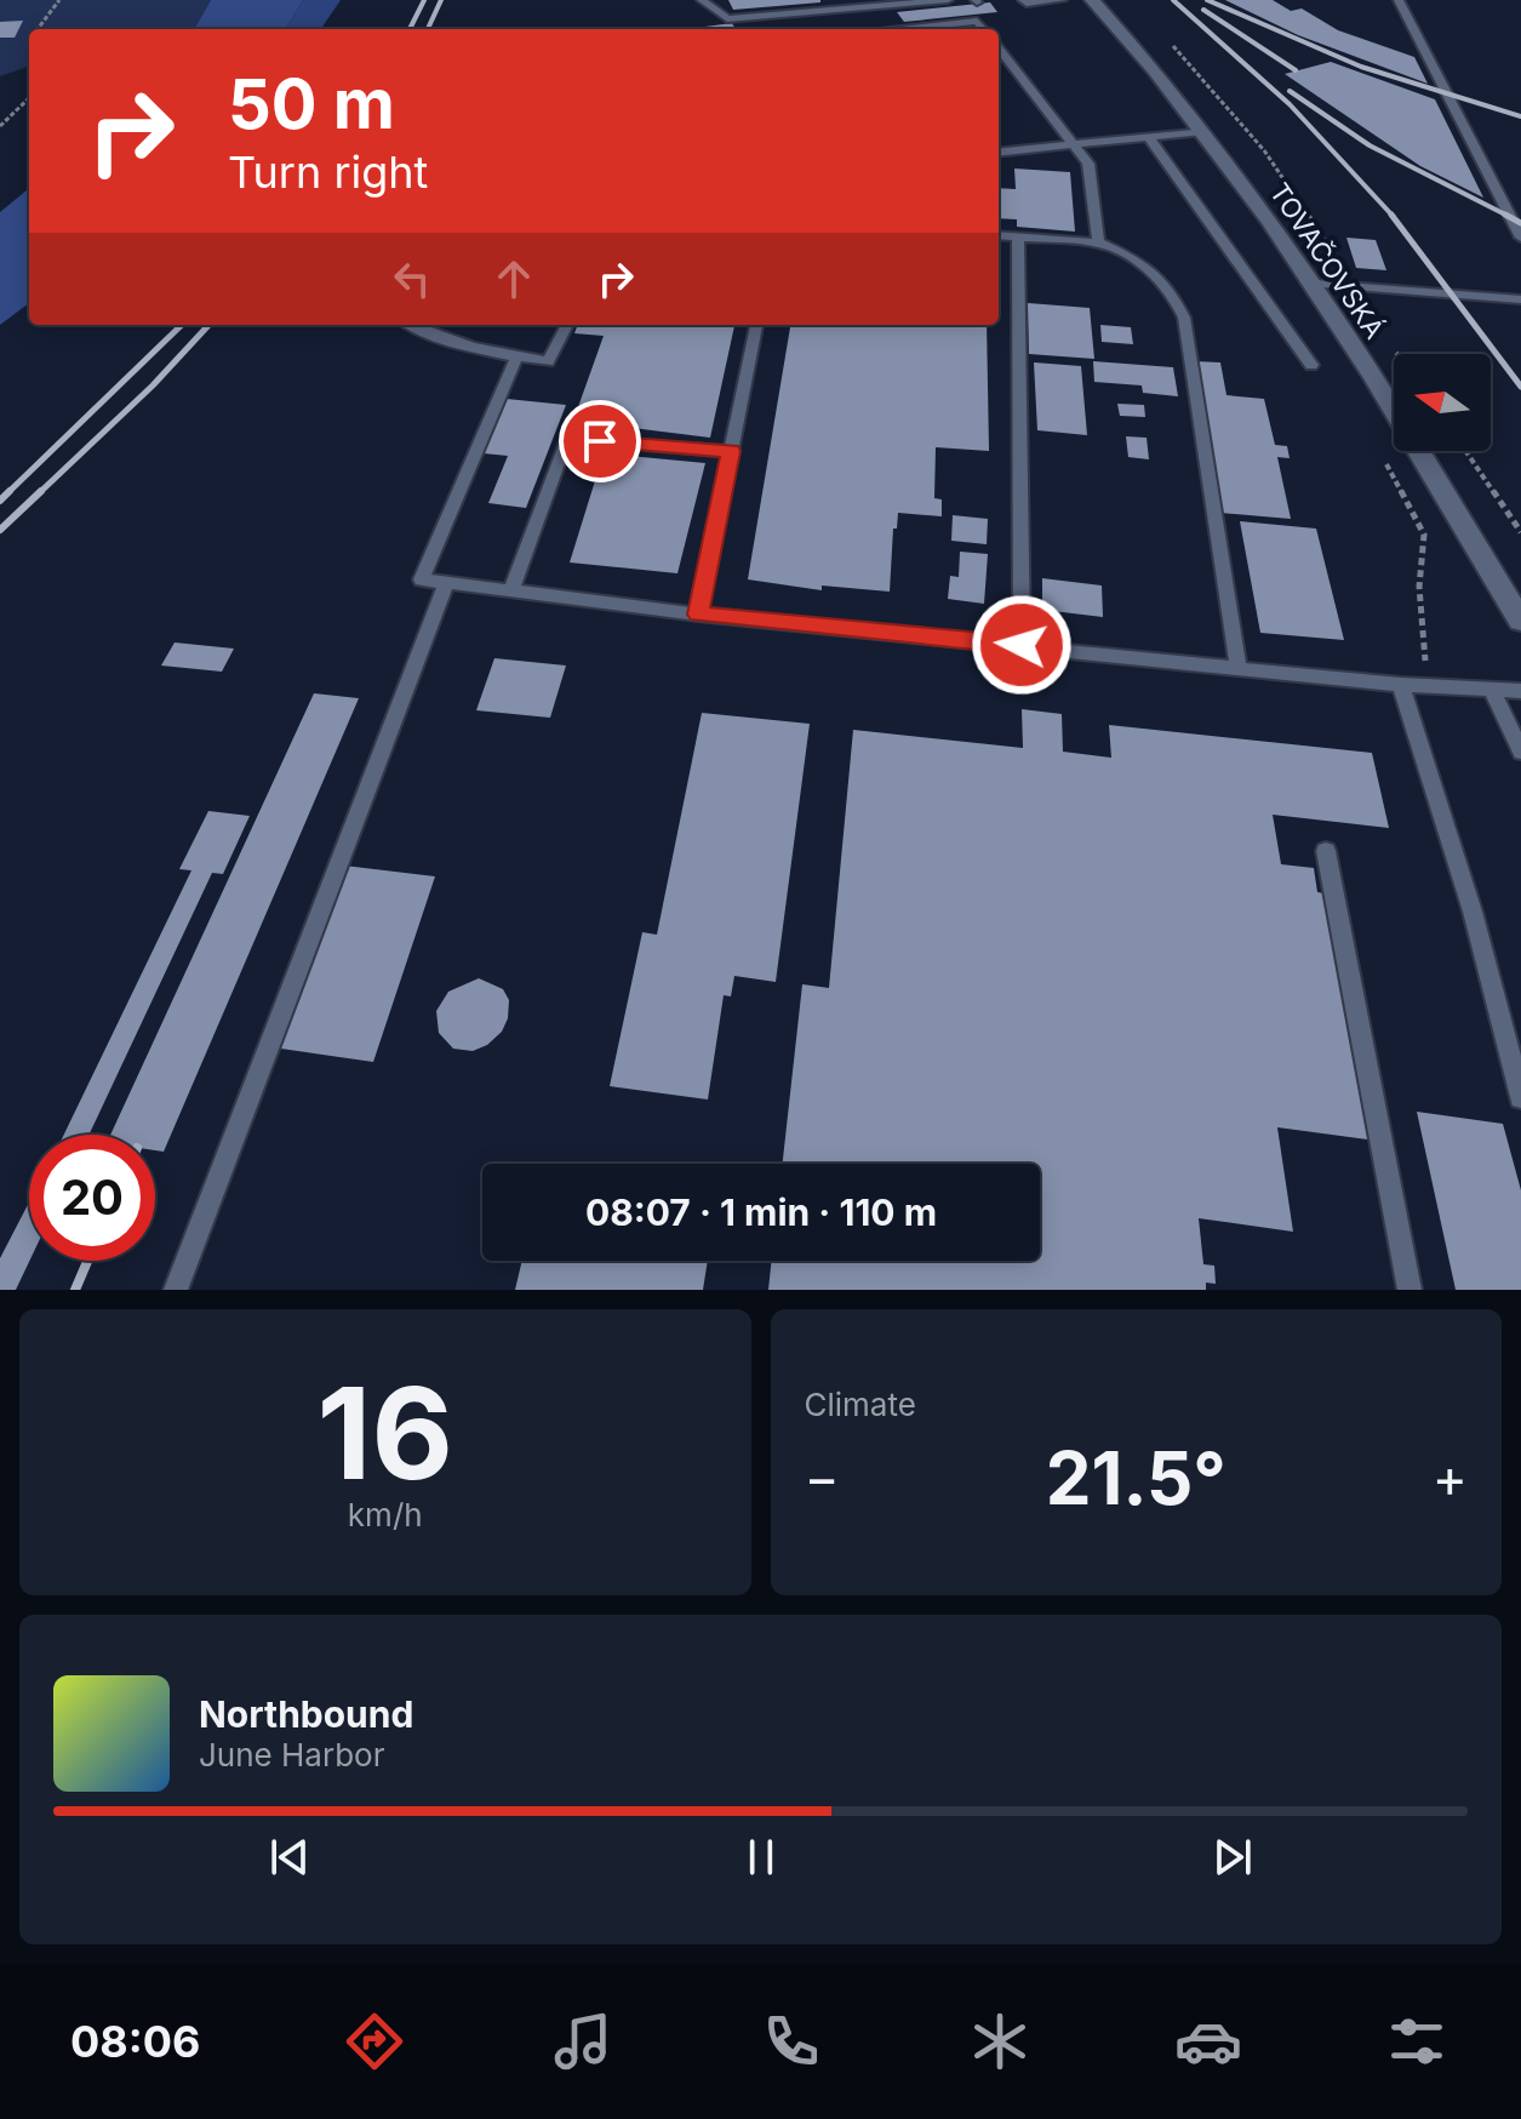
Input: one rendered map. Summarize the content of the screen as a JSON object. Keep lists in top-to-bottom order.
{
  "streets": {
    "main road": ["TOVAČOVSKÁ"]
  },
  "north": "left",
  "page": {
    "turn": ["50 m", "Turn right"],
    "limit": "20",
    "trip": "08:07 · 1 min · 110 m",
    "tile": [
      ["16", "km/h"],
      "Climate"
    ],
    "heat": ["−", "21.5°", "+"],
    "song": ["Northbound", "June Harbor"],
    "tabs": "08:06"
  }
}
